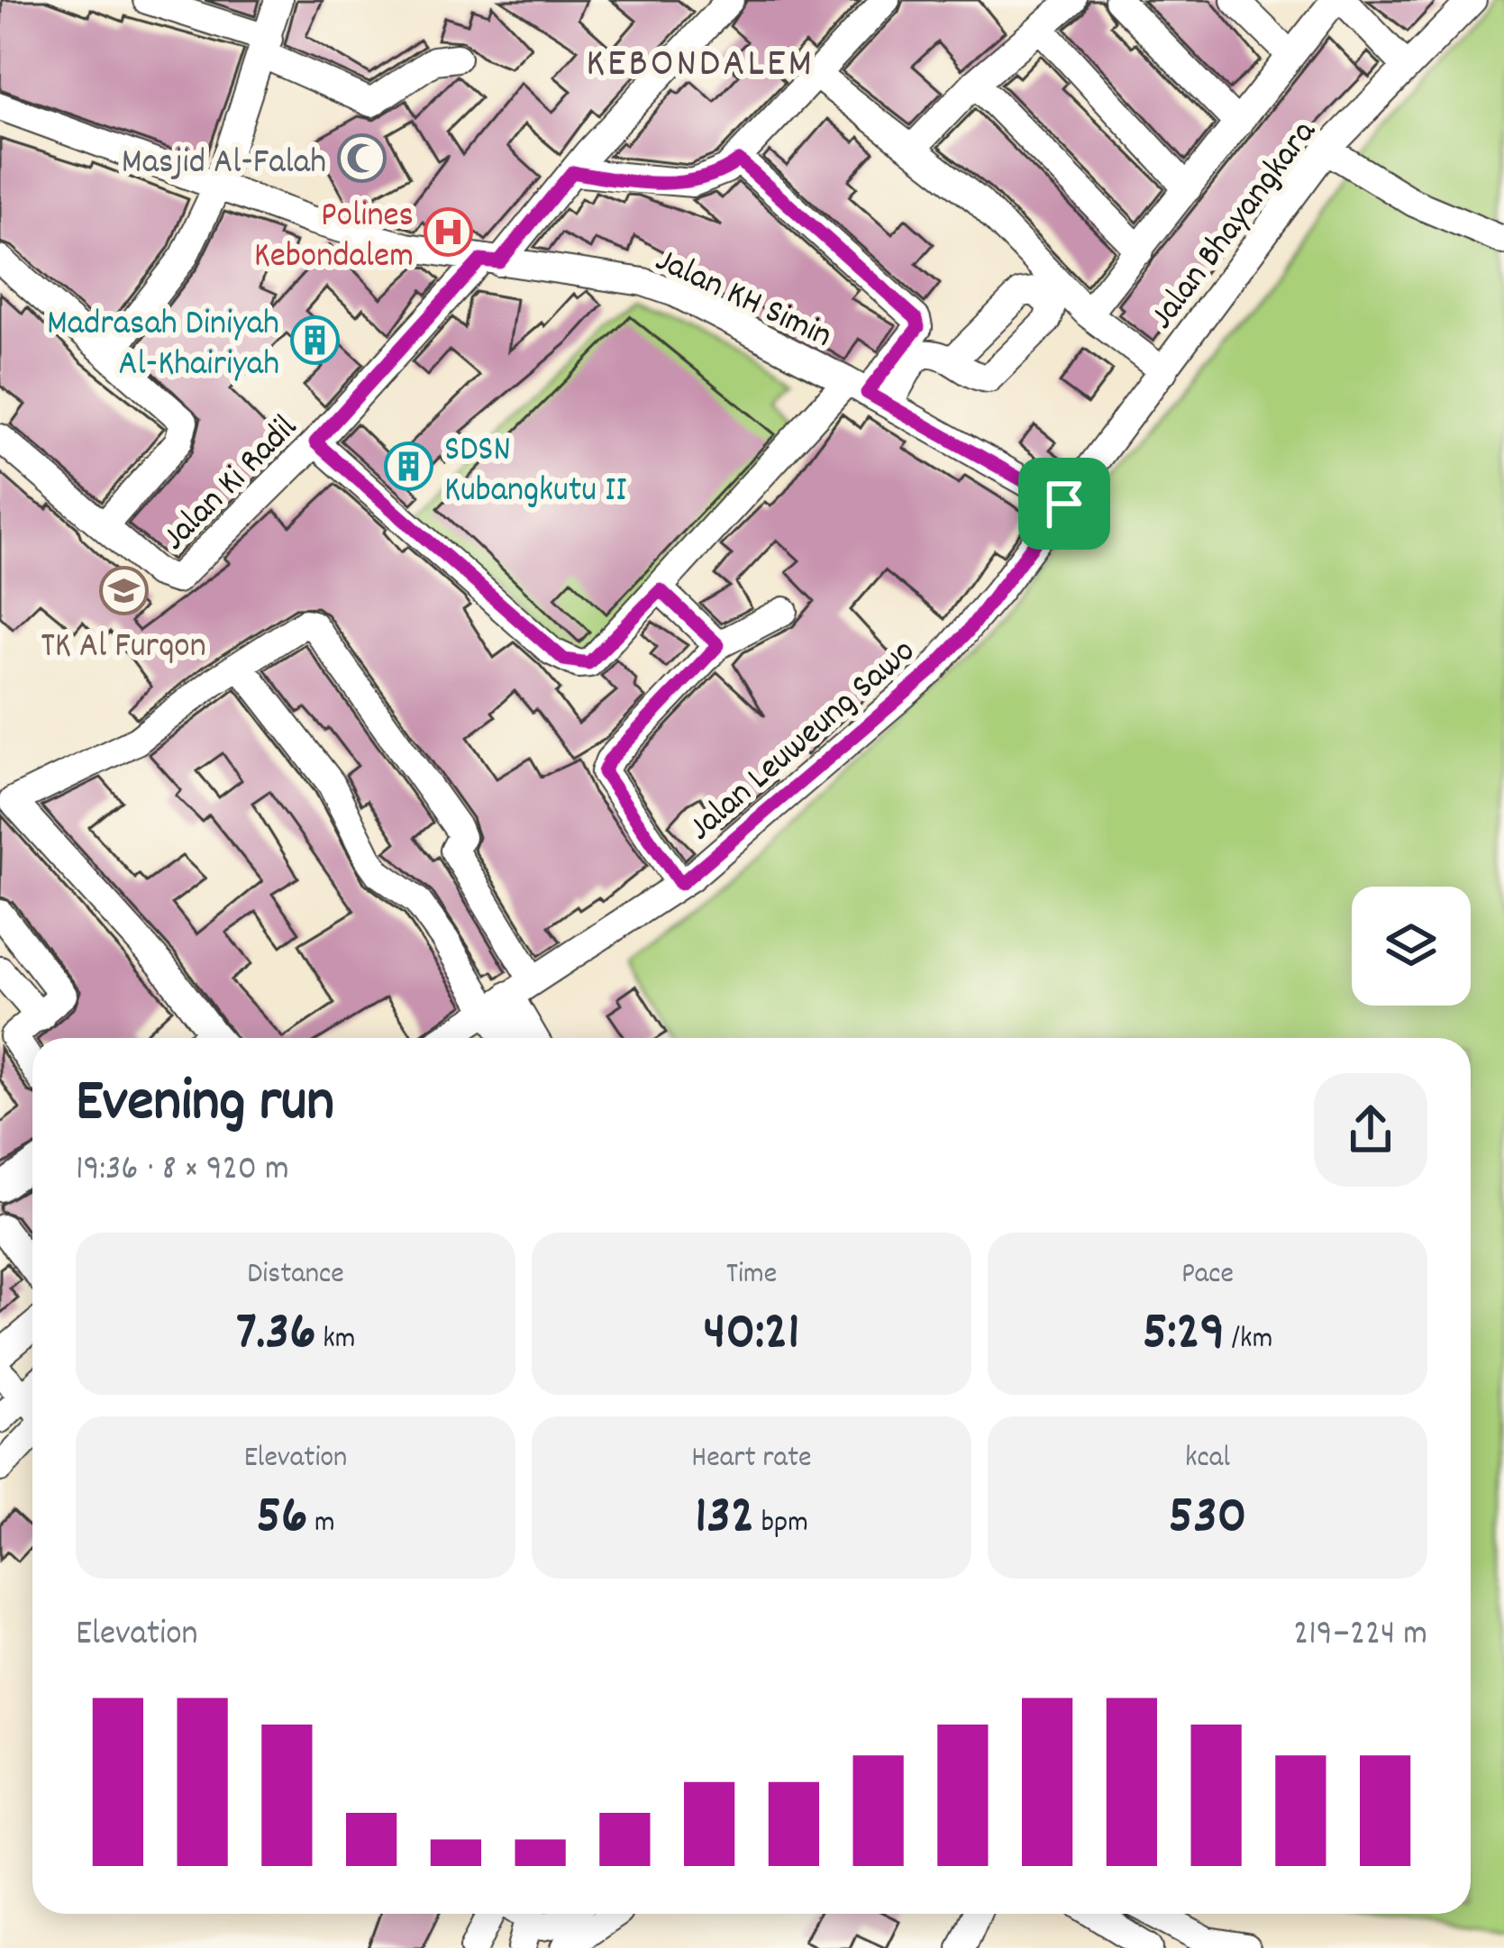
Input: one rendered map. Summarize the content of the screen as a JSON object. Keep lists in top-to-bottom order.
{
  "streets": {
    "street": [
      "Jalan Bhayangkara",
      "Jalan KH Simin",
      "Jalan Ki Radil",
      "Jalan Leuweung Sawo"
    ]
  },
  "crossings": [
    ["Jalan Bhayangkara", "Jalan KH Simin"],
    ["Jalan Bhayangkara", "Jalan Leuweung Sawo"],
    ["Jalan KH Simin", "Jalan Ki Radil"],
    ["Jalan KH Simin", "Jalan Leuweung Sawo"]
  ],
  "districts": ["KEBONDALEM"],
  "places": {
    "mosque": ["Masjid Al-Falah"],
    "hospital": ["Polines Kebondalem"],
    "building": ["Madrasah Diniyah Al-Khairiyah", "SDSN Kubangkutu II"],
    "school or university": ["TK Al Furqon"]
  },
  "page": {
    "heading": ["Evening run", "19:36 · 8 × 920 m"],
    "stats": [
      ["Distance", "7.36 km"],
      ["Time", "40:21"],
      ["Pace", "5:29 /km"],
      ["Elevation", "56 m"],
      ["Heart rate", "132 bpm"],
      ["kcal", "530"]
    ],
    "chart": ["Elevation", "219–224 m"]
  }
}
